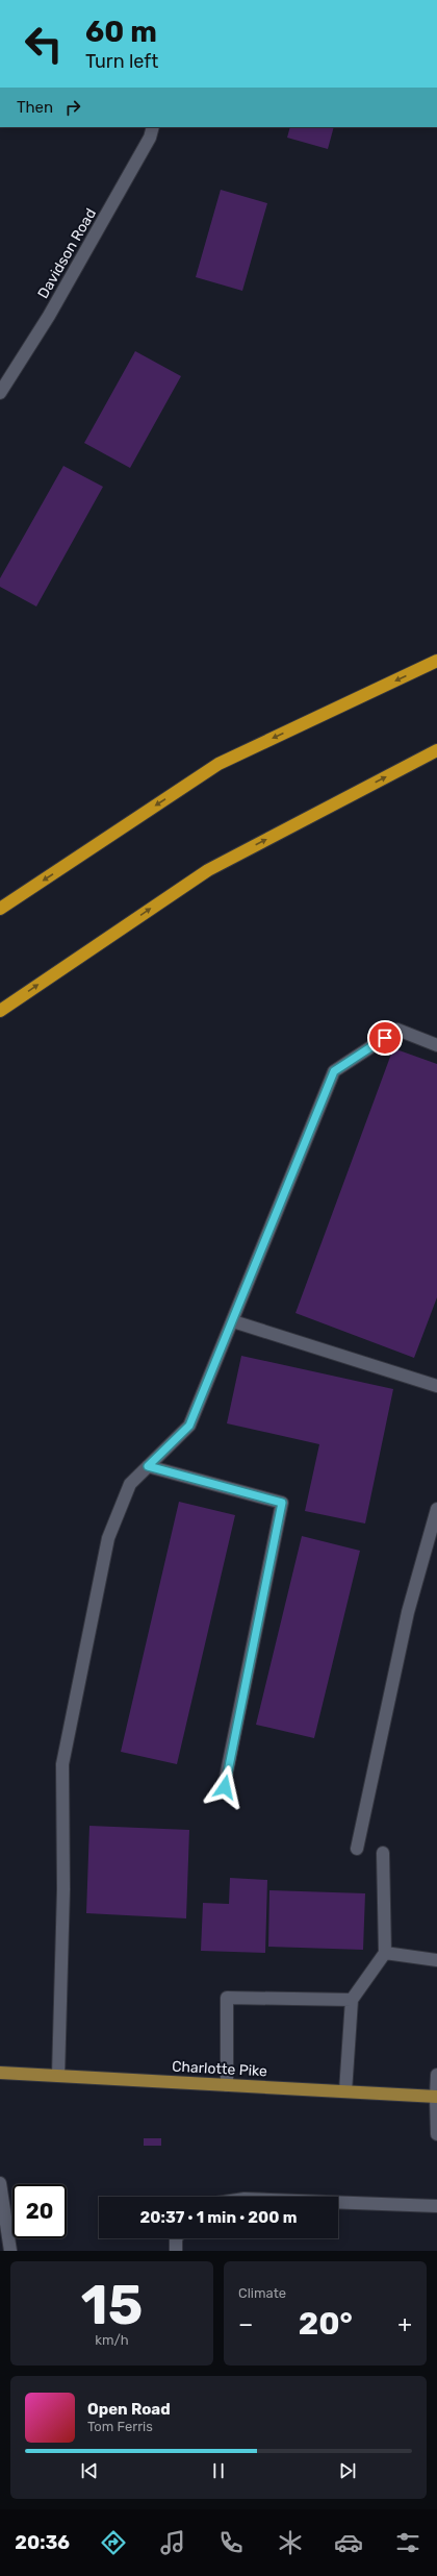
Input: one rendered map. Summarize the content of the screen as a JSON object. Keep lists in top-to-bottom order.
{
  "streets": {
    "main road": ["Charlotte Pike"],
    "street": ["Davidson Road"]
  },
  "page": {
    "turn": ["60 m", "Turn left"],
    "then": "Then",
    "limit": "20",
    "trip": "20:37 · 1 min · 200 m",
    "tile": [
      ["15", "km/h"],
      "Climate"
    ],
    "heat": ["−", "20°", "+"],
    "song": ["Open Road", "Tom Ferris"],
    "tabs": "20:36"
  }
}
